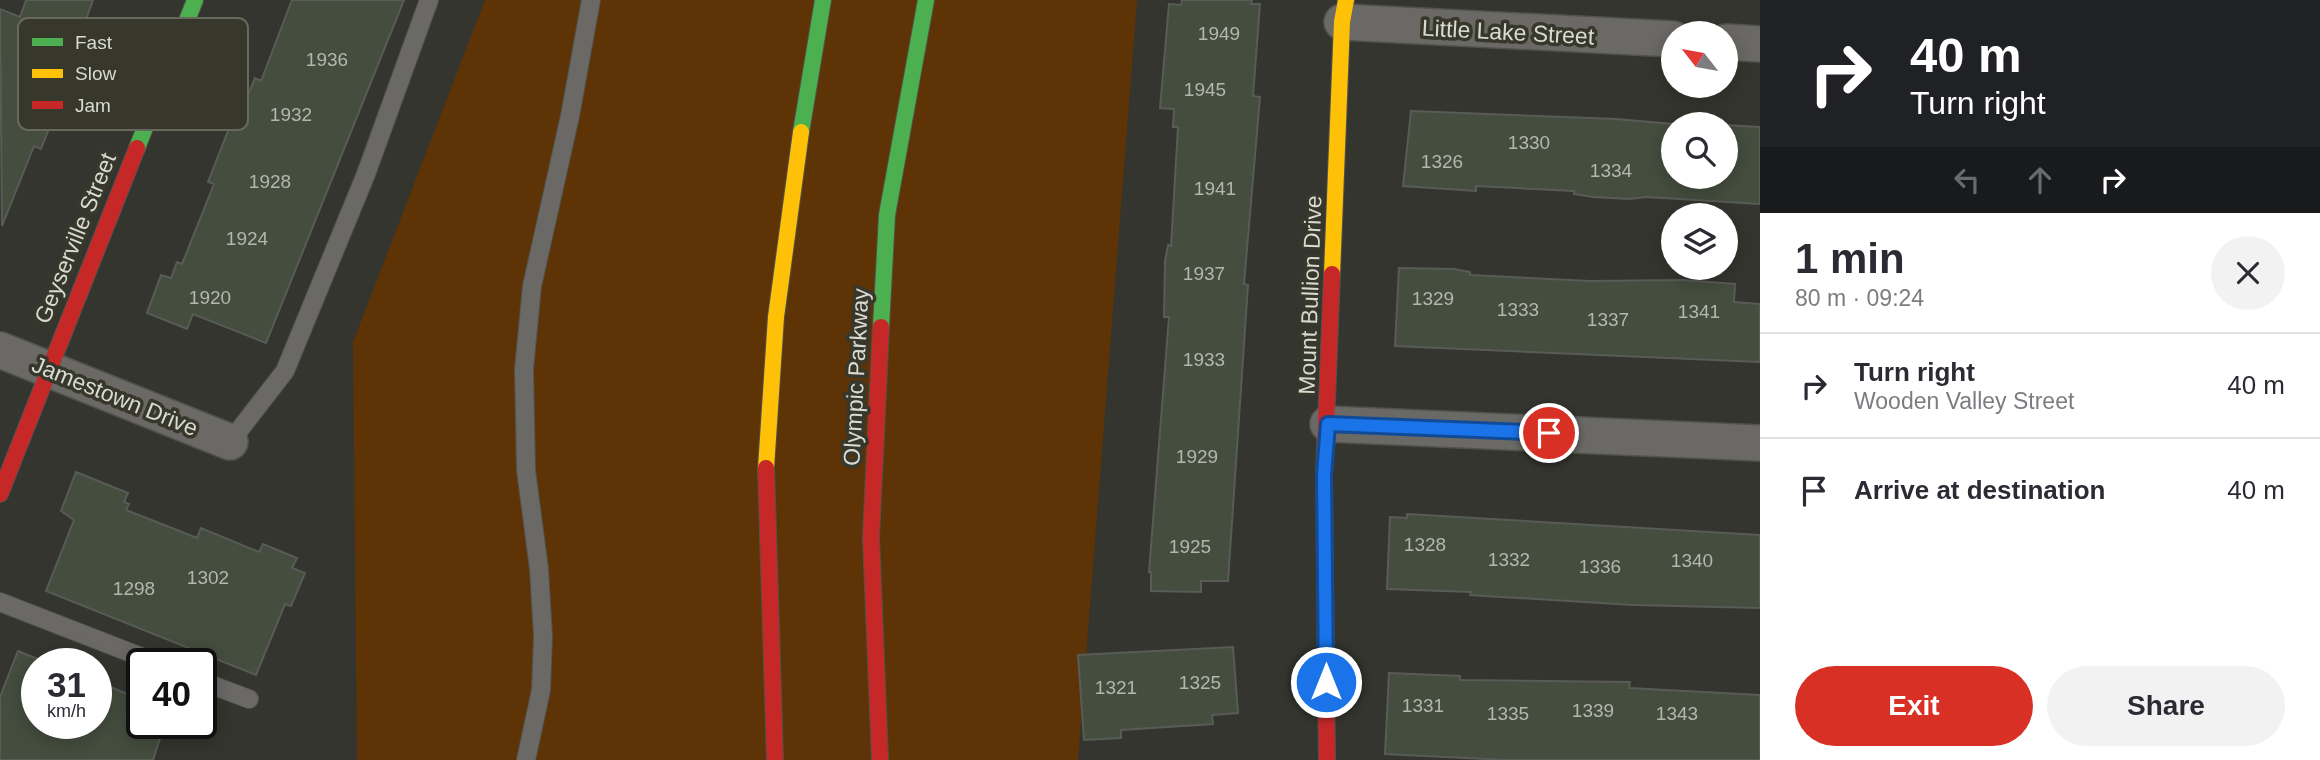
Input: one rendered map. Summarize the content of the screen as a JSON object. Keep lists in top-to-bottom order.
{
  "streets": {
    "main road": ["Geyserville Street", "Mount Bullion Drive", "Olympic Parkway"],
    "street": ["Little Lake Street", "Jamestown Drive"]
  },
  "crossings": [
    ["Little Lake Street", "Mount Bullion Drive"],
    ["Geyserville Street", "Jamestown Drive"]
  ],
  "house_numbers": [
    "1949",
    "1936",
    "1945",
    "1932",
    "1330",
    "1326",
    "1334",
    "1928",
    "1941",
    "1924",
    "1937",
    "1920",
    "1329",
    "1333",
    "1341",
    "1337",
    "1933",
    "1929",
    "1328",
    "1925",
    "1332",
    "1340",
    "1336",
    "1302",
    "1298",
    "1325",
    "1321",
    "1331",
    "1339",
    "1335",
    "1343"
  ],
  "legend": ["Fast", "Slow", "Jam"],
  "north": "top left",
  "page": {
    "turn": ["40 m", "Turn right"],
    "heading": ["1 min", "80 m · 09:24"],
    "list": [
      {
        "name": "Turn right",
        "note": "Wooden Valley Street",
        "value": "40 m"
      },
      {
        "name": "Arrive at destination",
        "value": "40 m"
      }
    ],
    "speed": "31 km/h",
    "limit": "40",
    "buttons": ["Exit", "Share"]
  }
}
